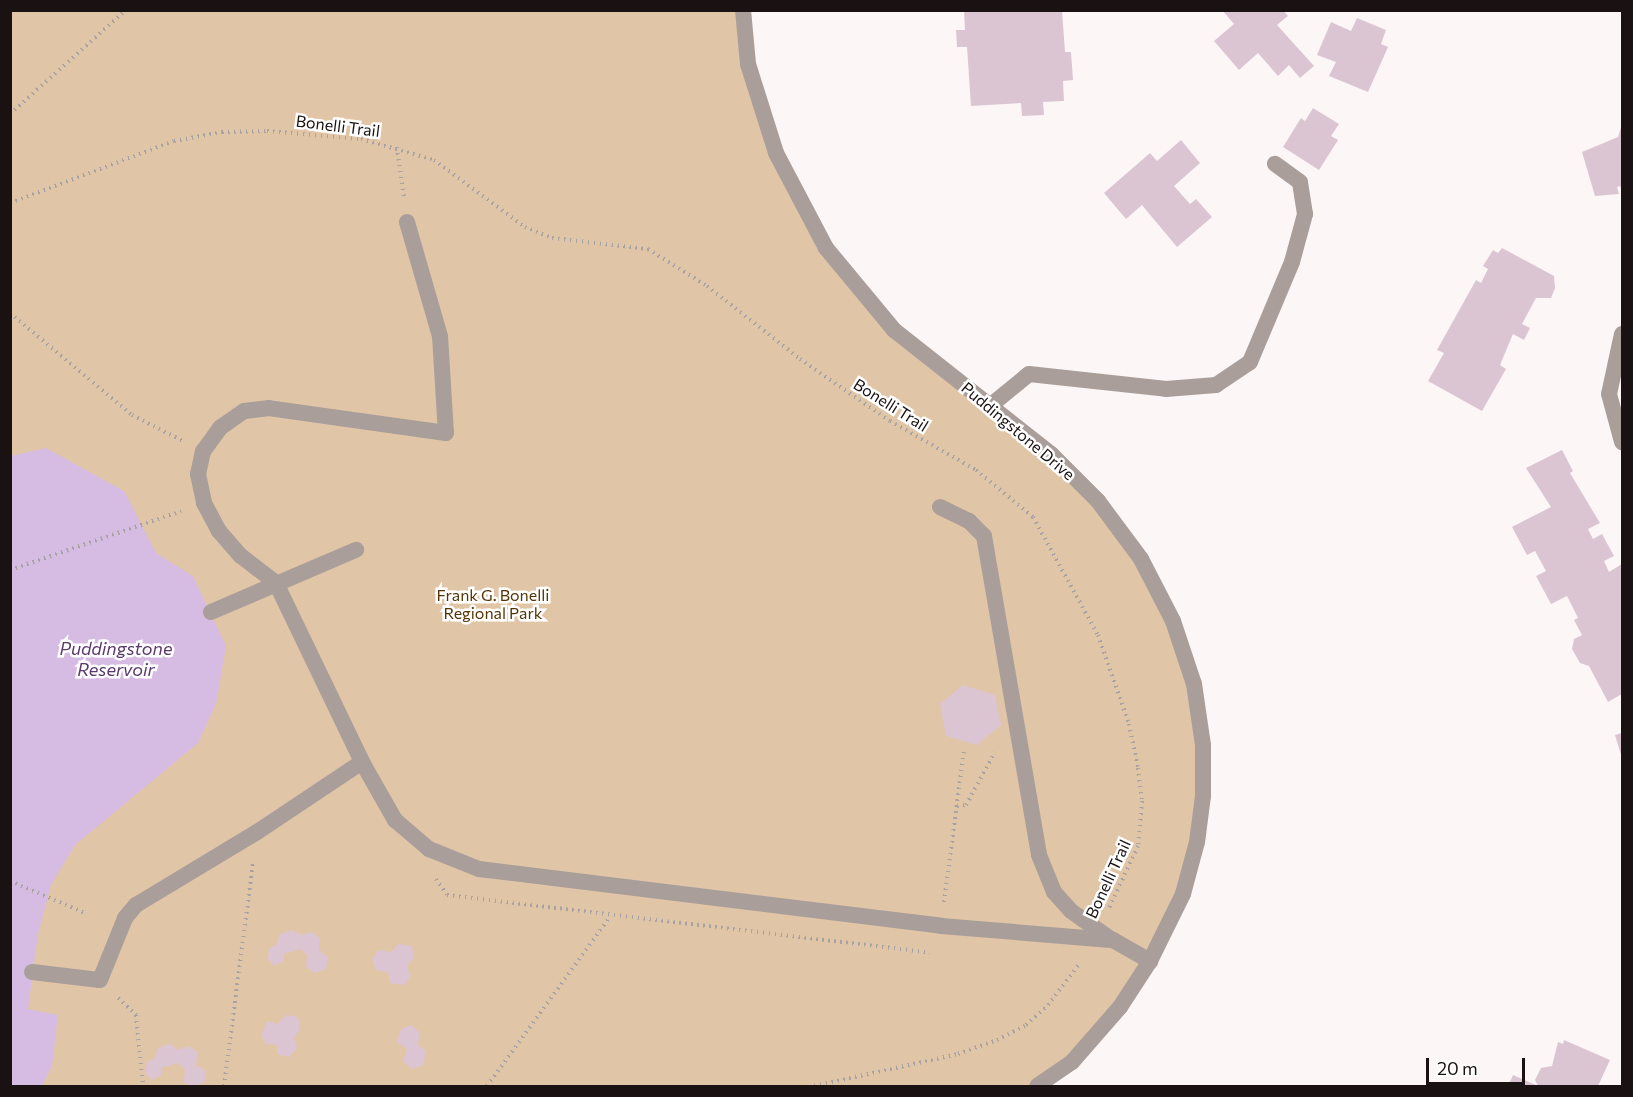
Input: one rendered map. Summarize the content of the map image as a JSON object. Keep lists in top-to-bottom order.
{
  "streets": {
    "street": ["Puddingstone Drive"],
    "path": ["Bonelli Trail"]
  },
  "water": ["Puddingstone Reservoir"],
  "parks": ["Frank G. Bonelli Regional Park"],
  "scale_bar": "20 m"
}
